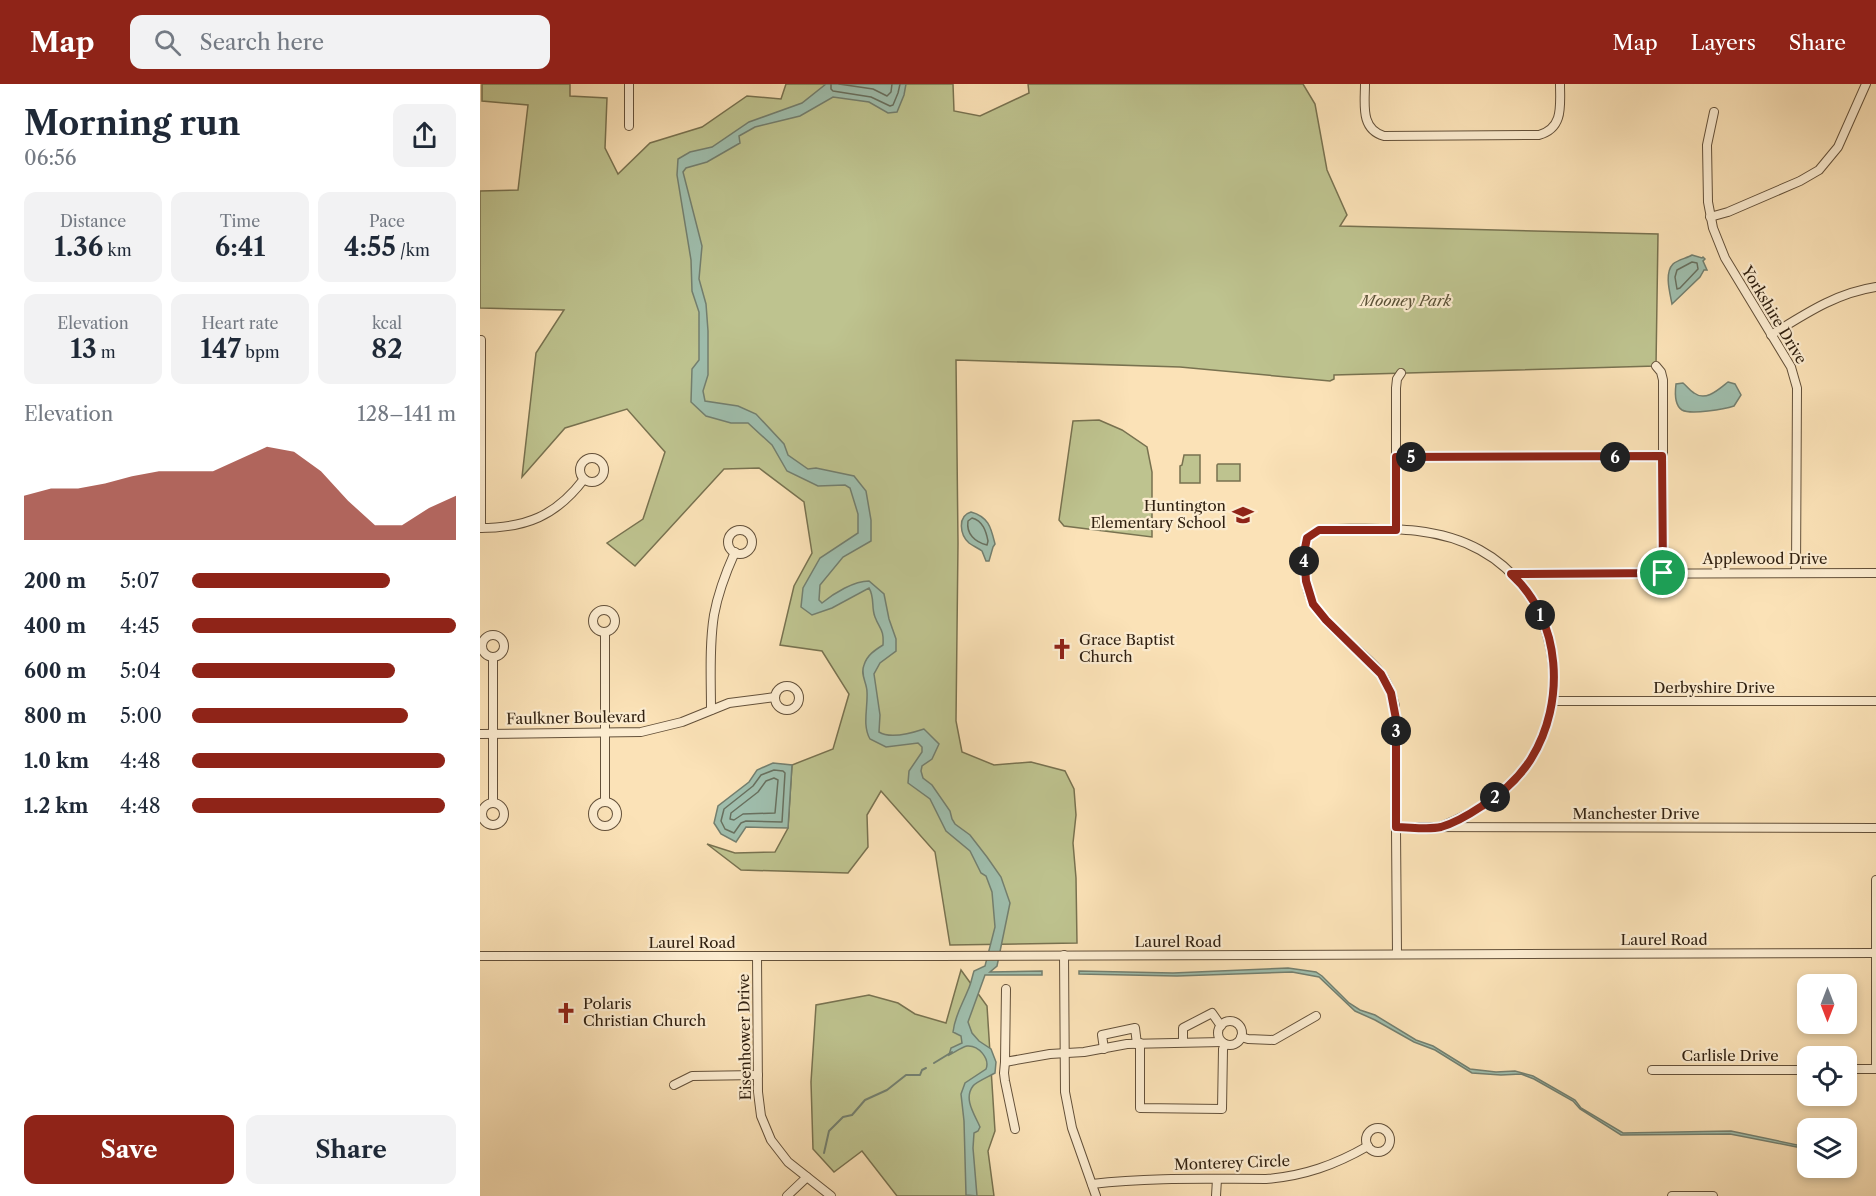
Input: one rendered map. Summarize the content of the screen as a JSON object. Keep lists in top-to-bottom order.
{
  "streets": {
    "street": [
      "Yorkshire Drive",
      "Applewood Drive",
      "Derbyshire Drive",
      "Faulkner Boulevard",
      "Manchester Drive",
      "Laurel Road",
      "Eisenhower Drive",
      "Carlisle Drive",
      "Monterey Circle"
    ]
  },
  "crossings": [
    ["Yorkshire Drive", "Applewood Drive"],
    ["Laurel Road", "Eisenhower Drive"]
  ],
  "parks": ["Mooney Park"],
  "places": {
    "school or university": ["Huntington Elementary School"],
    "church": ["Grace Baptist Church", "Polaris Christian Church"]
  },
  "north": "bottom",
  "page": {
    "header": "Map",
    "search": "Search here",
    "nav": ["Map", "Layers", "Share"],
    "heading": ["Morning run", "06:56"],
    "stats": [
      ["Distance", "1.36 km"],
      ["Time", "6:41"],
      ["Pace", "4:55 /km"],
      ["Elevation", "13 m"],
      ["Heart rate", "147 bpm"],
      ["kcal", "82"]
    ],
    "chart": ["Elevation", "128–141 m"],
    "pins": [
      "5",
      "6",
      "4",
      "1",
      "3",
      "2"
    ],
    "list": [
      {
        "name": "200 m",
        "note": "5:07"
      },
      {
        "name": "400 m",
        "note": "4:45"
      },
      {
        "name": "600 m",
        "note": "5:04"
      },
      {
        "name": "800 m",
        "note": "5:00"
      },
      {
        "name": "1.0 km",
        "note": "4:48"
      },
      {
        "name": "1.2 km",
        "note": "4:48"
      }
    ],
    "buttons": ["Save", "Share"]
  }
}
